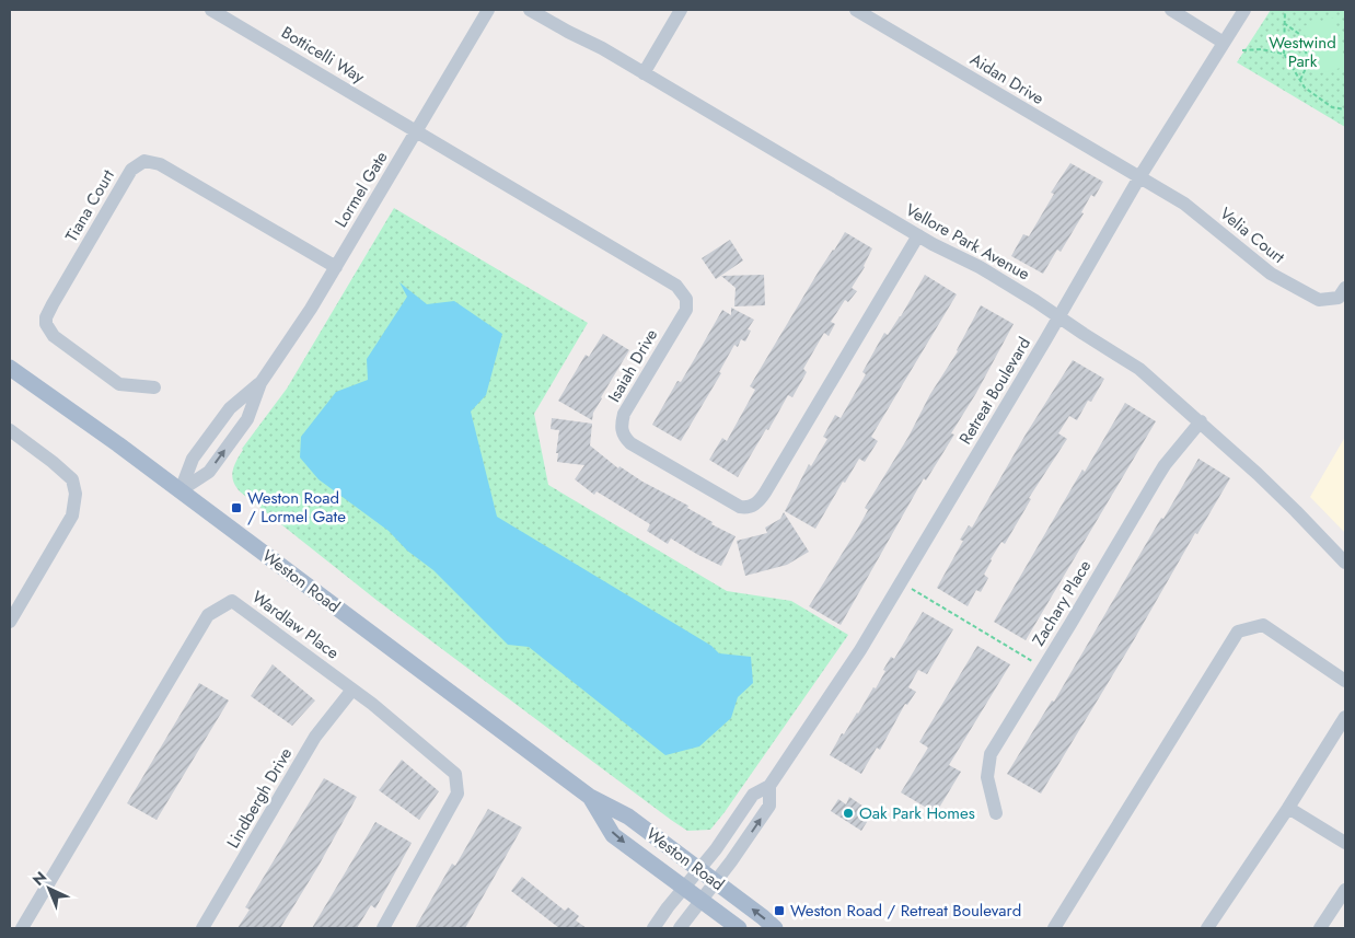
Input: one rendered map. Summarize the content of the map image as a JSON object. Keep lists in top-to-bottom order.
{
  "streets": {
    "main road": ["Weston Road"],
    "street": [
      "Botticelli Way",
      "Aidan Drive",
      "Lormel Gate",
      "Tiana Court",
      "Velia Court",
      "Vellore Park Avenue",
      "Isaiah Drive",
      "Retreat Boulevard",
      "Zachary Place",
      "Wardlaw Place",
      "Lindbergh Drive"
    ]
  },
  "crossings": [
    ["Botticelli Way", "Lormel Gate"],
    ["Botticelli Way", "Isaiah Drive"],
    ["Aidan Drive", "Velia Court"],
    ["Aidan Drive", "Retreat Boulevard"],
    ["Lormel Gate", "Tiana Court"],
    ["Lormel Gate", "Isaiah Drive"],
    ["Lormel Gate", "Weston Road"],
    ["Velia Court", "Retreat Boulevard"],
    ["Vellore Park Avenue", "Isaiah Drive"],
    ["Vellore Park Avenue", "Retreat Boulevard"],
    ["Vellore Park Avenue", "Zachary Place"],
    ["Retreat Boulevard", "Weston Road"],
    ["Wardlaw Place", "Lindbergh Drive"]
  ],
  "parks": ["Westwind Park"],
  "places": {
    "transit": ["Weston Road / Lormel Gate", "Weston Road / Retreat Boulevard"],
    "other": ["Oak Park Homes"]
  },
  "north": "top left"
}
